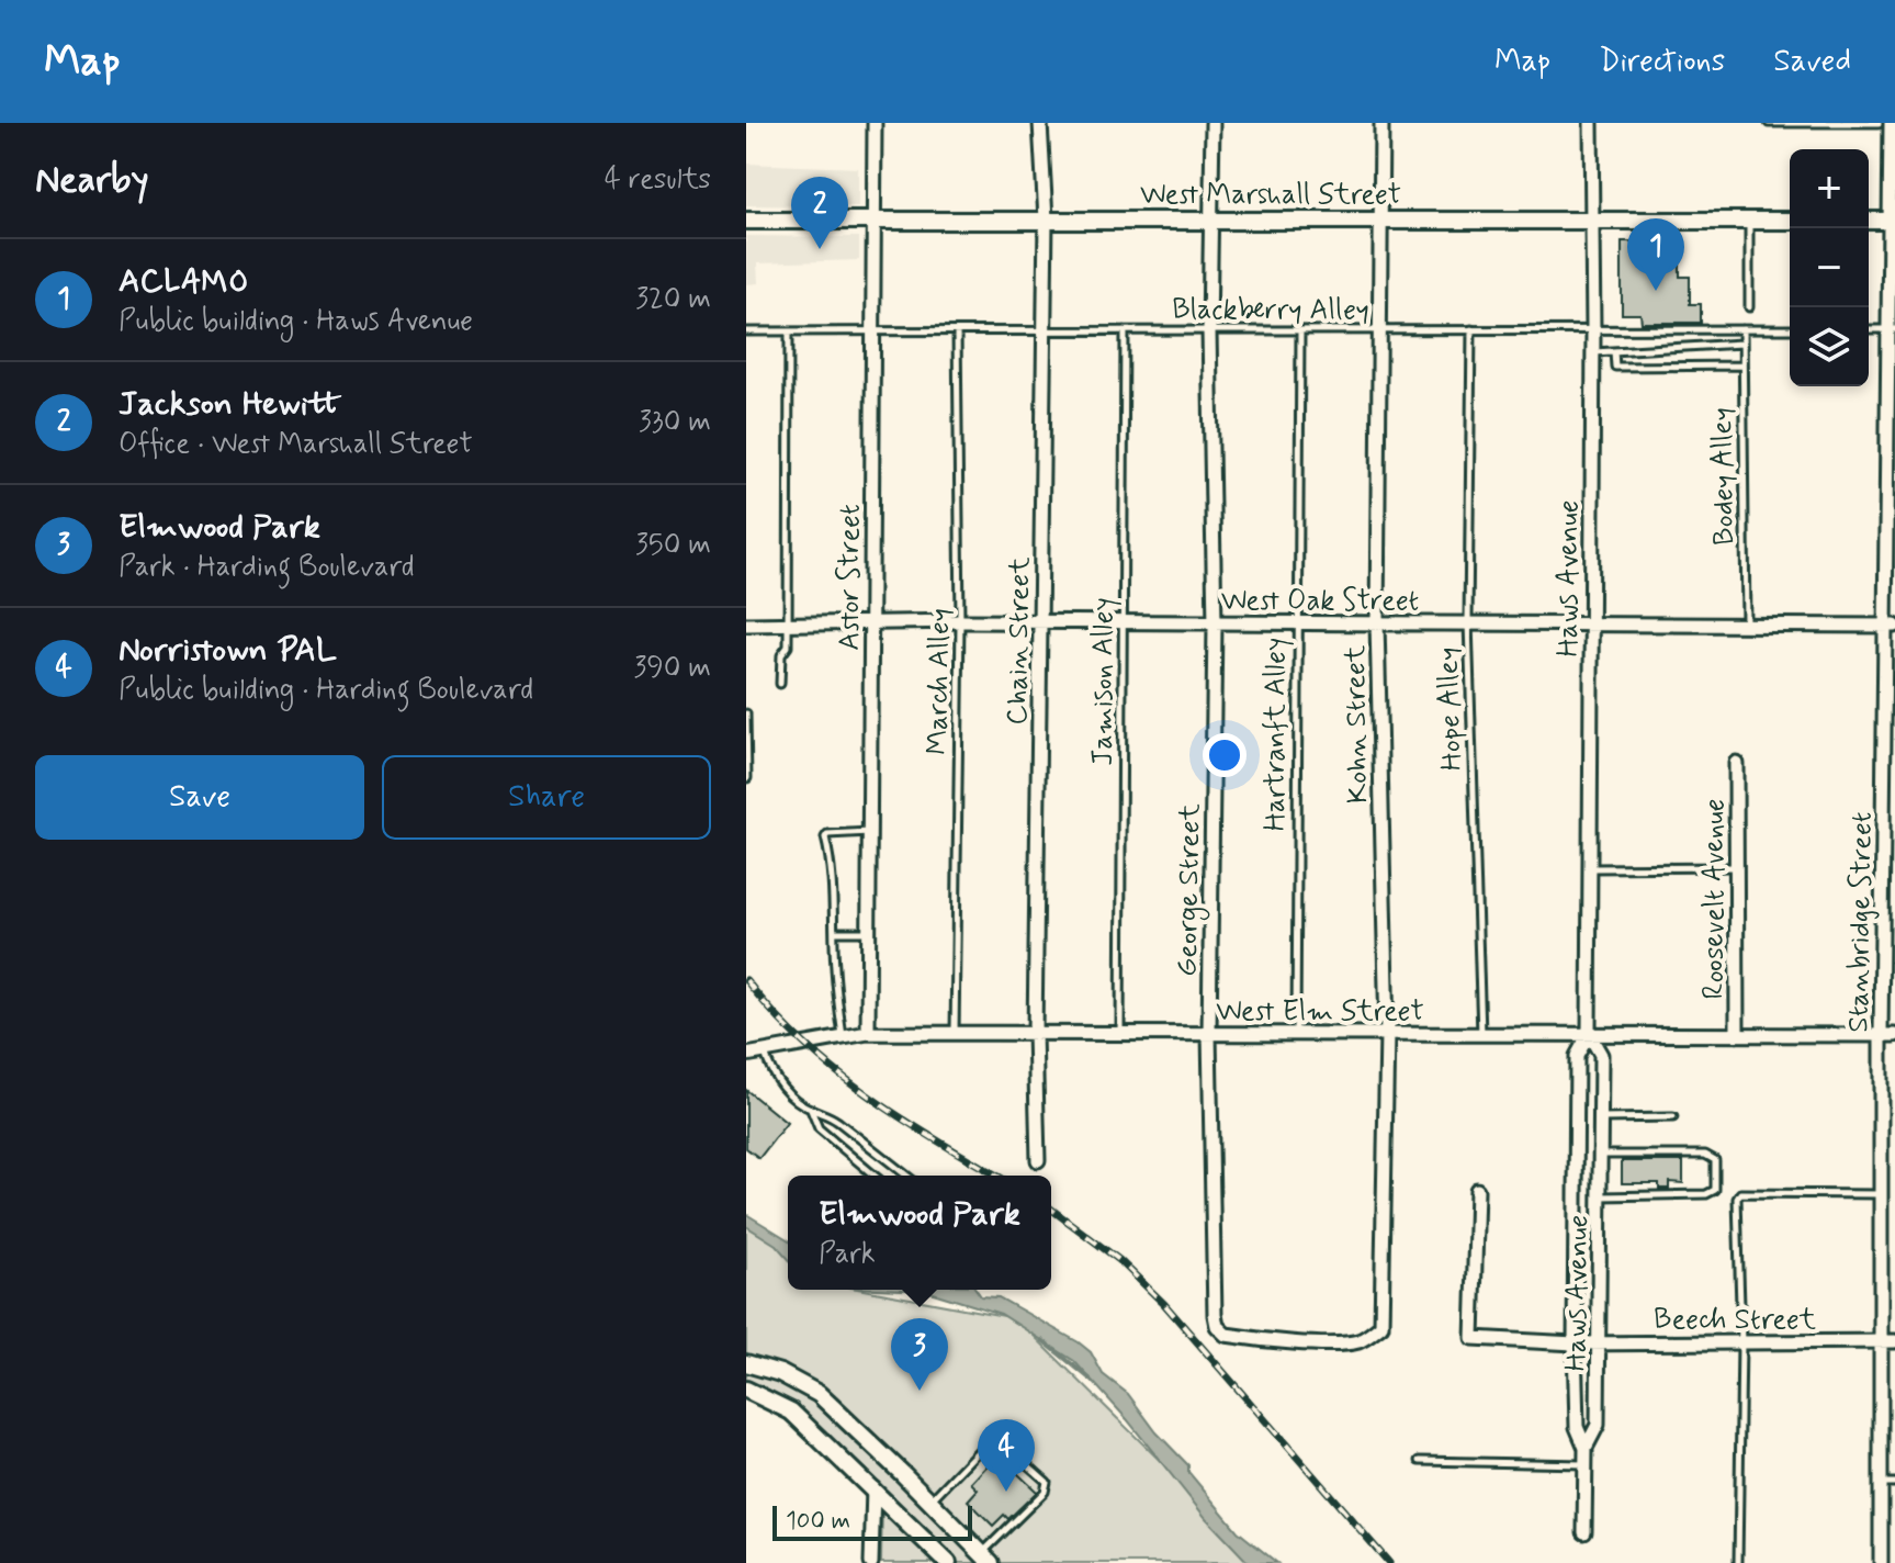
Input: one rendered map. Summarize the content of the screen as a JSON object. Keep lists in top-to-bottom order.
{
  "streets": {
    "street": [
      "West Marshall Street",
      "Astor Street",
      "Haws Avenue",
      "West Oak Street",
      "Chain Street",
      "Kohn Street",
      "George Street",
      "Roosevelt Avenue",
      "Stanbridge Street",
      "West Elm Street",
      "Beech Street"
    ],
    "lane": [
      "Blackberry Alley",
      "Bodey Alley",
      "March Alley",
      "Jamison Alley",
      "Hope Alley",
      "Hartranft Alley"
    ]
  },
  "crossings": [
    ["West Marshall Street", "Astor Street"],
    ["West Marshall Street", "Haws Avenue"],
    ["West Marshall Street", "Chain Street"],
    ["West Marshall Street", "Kohn Street"],
    ["West Marshall Street", "George Street"],
    ["Blackberry Alley", "Bodey Alley"],
    ["Blackberry Alley", "Astor Street"],
    ["Blackberry Alley", "Haws Avenue"],
    ["Blackberry Alley", "Chain Street"],
    ["Blackberry Alley", "March Alley"],
    ["Blackberry Alley", "Jamison Alley"],
    ["Blackberry Alley", "Hope Alley"],
    ["Blackberry Alley", "Kohn Street"],
    ["Blackberry Alley", "Hartranft Alley"],
    ["Blackberry Alley", "George Street"],
    ["Bodey Alley", "West Oak Street"],
    ["Astor Street", "West Oak Street"],
    ["Astor Street", "West Elm Street"],
    ["Haws Avenue", "West Oak Street"],
    ["Haws Avenue", "West Elm Street"],
    ["Haws Avenue", "Beech Street"],
    ["West Oak Street", "Chain Street"],
    ["West Oak Street", "March Alley"],
    ["West Oak Street", "Jamison Alley"],
    ["West Oak Street", "Hope Alley"],
    ["West Oak Street", "Kohn Street"],
    ["West Oak Street", "Hartranft Alley"],
    ["West Oak Street", "George Street"],
    ["West Oak Street", "Stanbridge Street"],
    ["Chain Street", "West Elm Street"],
    ["March Alley", "West Elm Street"],
    ["Jamison Alley", "West Elm Street"],
    ["Hope Alley", "West Elm Street"],
    ["Kohn Street", "George Street"],
    ["Kohn Street", "West Elm Street"],
    ["Hartranft Alley", "West Elm Street"],
    ["George Street", "West Elm Street"],
    ["Roosevelt Avenue", "West Elm Street"],
    ["Stanbridge Street", "West Elm Street"],
    ["Stanbridge Street", "Beech Street"]
  ],
  "scale_bar": "100 m",
  "page": {
    "header": "Map",
    "nav": ["Map", "Directions", "Saved"],
    "heading": ["Nearby", "4 results"],
    "map_buttons": ["+", "−"],
    "pins": [
      "2",
      "1",
      "3",
      "4"
    ],
    "list": [
      {
        "mark": "1",
        "name": "ACLAMO",
        "note": "Public building · Haws Avenue",
        "value": "320 m"
      },
      {
        "mark": "2",
        "name": "Jackson Hewitt",
        "note": "Office · West Marshall Street",
        "value": "330 m"
      },
      {
        "mark": "3",
        "name": "Elmwood Park",
        "note": "Park · Harding Boulevard",
        "value": "350 m"
      },
      {
        "mark": "4",
        "name": "Norristown PAL",
        "note": "Public building · Harding Boulevard",
        "value": "390 m"
      }
    ],
    "buttons": ["Save", "Share"],
    "popup": ["Elmwood Park", "Park"],
    "scale": "100 m"
  }
}
